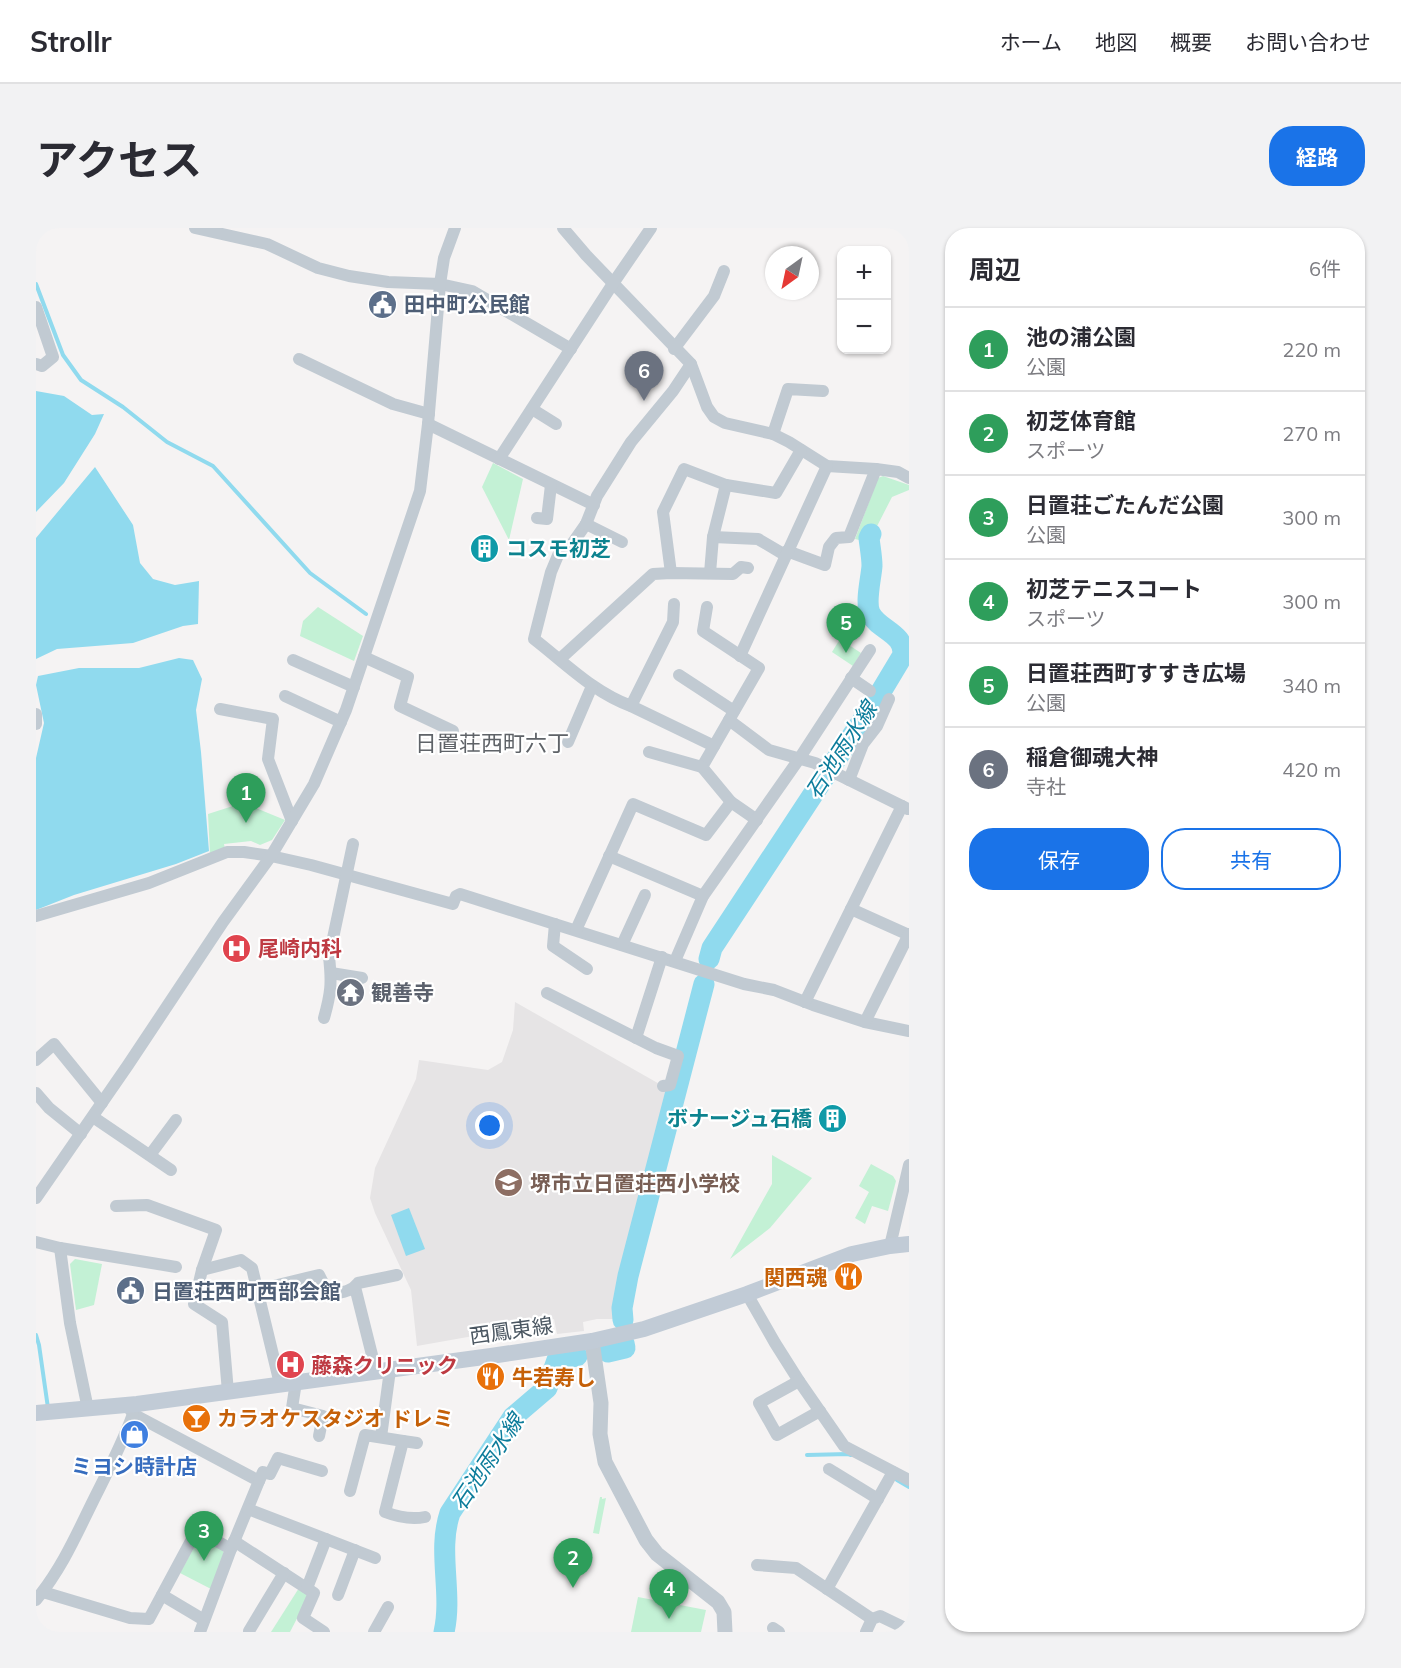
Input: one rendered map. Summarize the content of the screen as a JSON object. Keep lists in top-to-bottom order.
{
  "streets": {
    "main road": ["西鳳東線"]
  },
  "districts": ["日置荘西町六丁"],
  "water": ["石池雨水線"],
  "places": {
    "public building": ["田中町公民館", "日置荘西町西部会館"],
    "building": ["コスモ初芝", "ボナージュ石橋"],
    "hospital": ["尾崎内科", "藤森クリニック"],
    "temple": ["観善寺"],
    "school or university": ["堺市立日置荘西小学校"],
    "restaurant": ["関西魂", "牛若寿し"],
    "bar": ["カラオケスタジオ ドレミ"],
    "shop": ["ミヨシ時計店"]
  },
  "north": "bottom left",
  "page": {
    "header": "Strollr",
    "nav": [
      "ホーム",
      "地図",
      "概要",
      "お問い合わせ"
    ],
    "title": "アクセス",
    "buttons": [
      "経路",
      ["保存", "共有"]
    ],
    "heading": ["周辺", "6件"],
    "map_buttons": ["+", "−"],
    "list": [
      {
        "mark": "1",
        "name": "池の浦公園",
        "note": "公園",
        "value": "220 m"
      },
      {
        "mark": "2",
        "name": "初芝体育館",
        "note": "スポーツ",
        "value": "270 m"
      },
      {
        "mark": "3",
        "name": "日置荘ごたんだ公園",
        "note": "公園",
        "value": "300 m"
      },
      {
        "mark": "4",
        "name": "初芝テニスコート",
        "note": "スポーツ",
        "value": "300 m"
      },
      {
        "mark": "5",
        "name": "日置荘西町すすき広場",
        "note": "公園",
        "value": "340 m"
      },
      {
        "mark": "6",
        "name": "稲倉御魂大神",
        "note": "寺社",
        "value": "420 m"
      }
    ],
    "pins": [
      "6",
      "5",
      "1",
      "3",
      "2",
      "4"
    ]
  }
}
